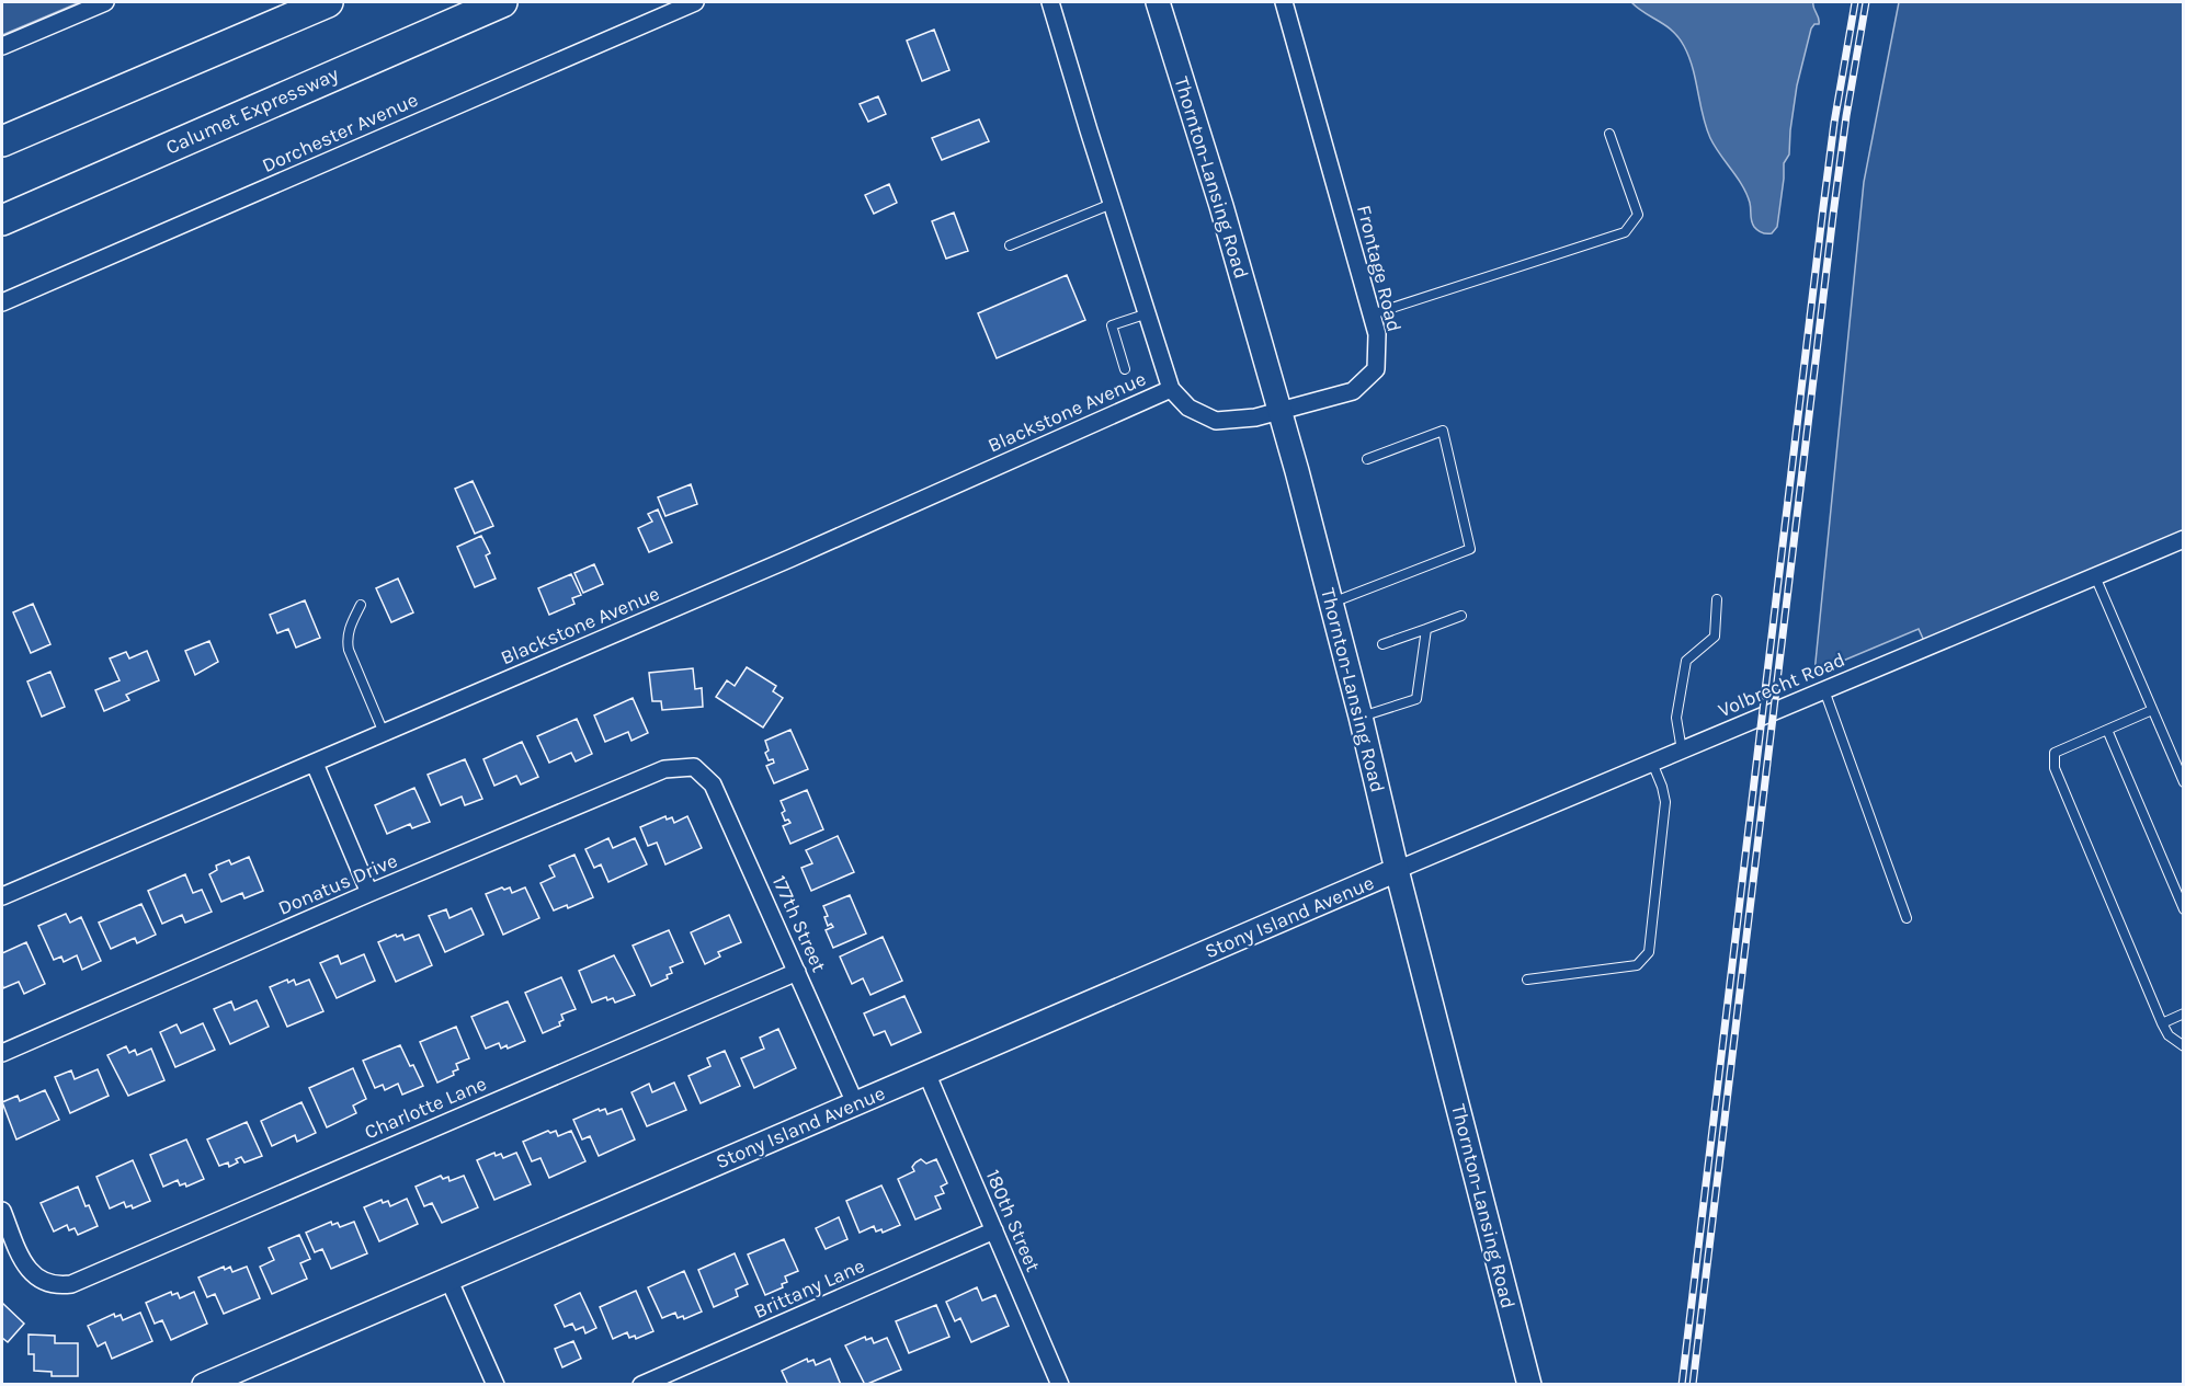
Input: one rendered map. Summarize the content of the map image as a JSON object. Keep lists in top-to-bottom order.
{
  "streets": {
    "highway": ["Calumet Expressway"],
    "street": [
      "Dorchester Avenue",
      "Thornton-Lansing Road",
      "Frontage Road",
      "Blackstone Avenue",
      "Volbrecht Road",
      "Donatus Drive",
      "Stony Island Avenue",
      "177th Street",
      "Charlotte Lane",
      "180th Street",
      "Brittany Lane"
    ]
  },
  "crossings": [
    ["Thornton-Lansing Road", "Frontage Road"],
    ["Thornton-Lansing Road", "Volbrecht Road"],
    ["Thornton-Lansing Road", "Stony Island Avenue"],
    ["Frontage Road", "Blackstone Avenue"],
    ["Volbrecht Road", "Stony Island Avenue"],
    ["Donatus Drive", "177th Street"],
    ["Stony Island Avenue", "177th Street"],
    ["Stony Island Avenue", "180th Street"],
    ["177th Street", "Charlotte Lane"],
    ["180th Street", "Brittany Lane"]
  ]
}
